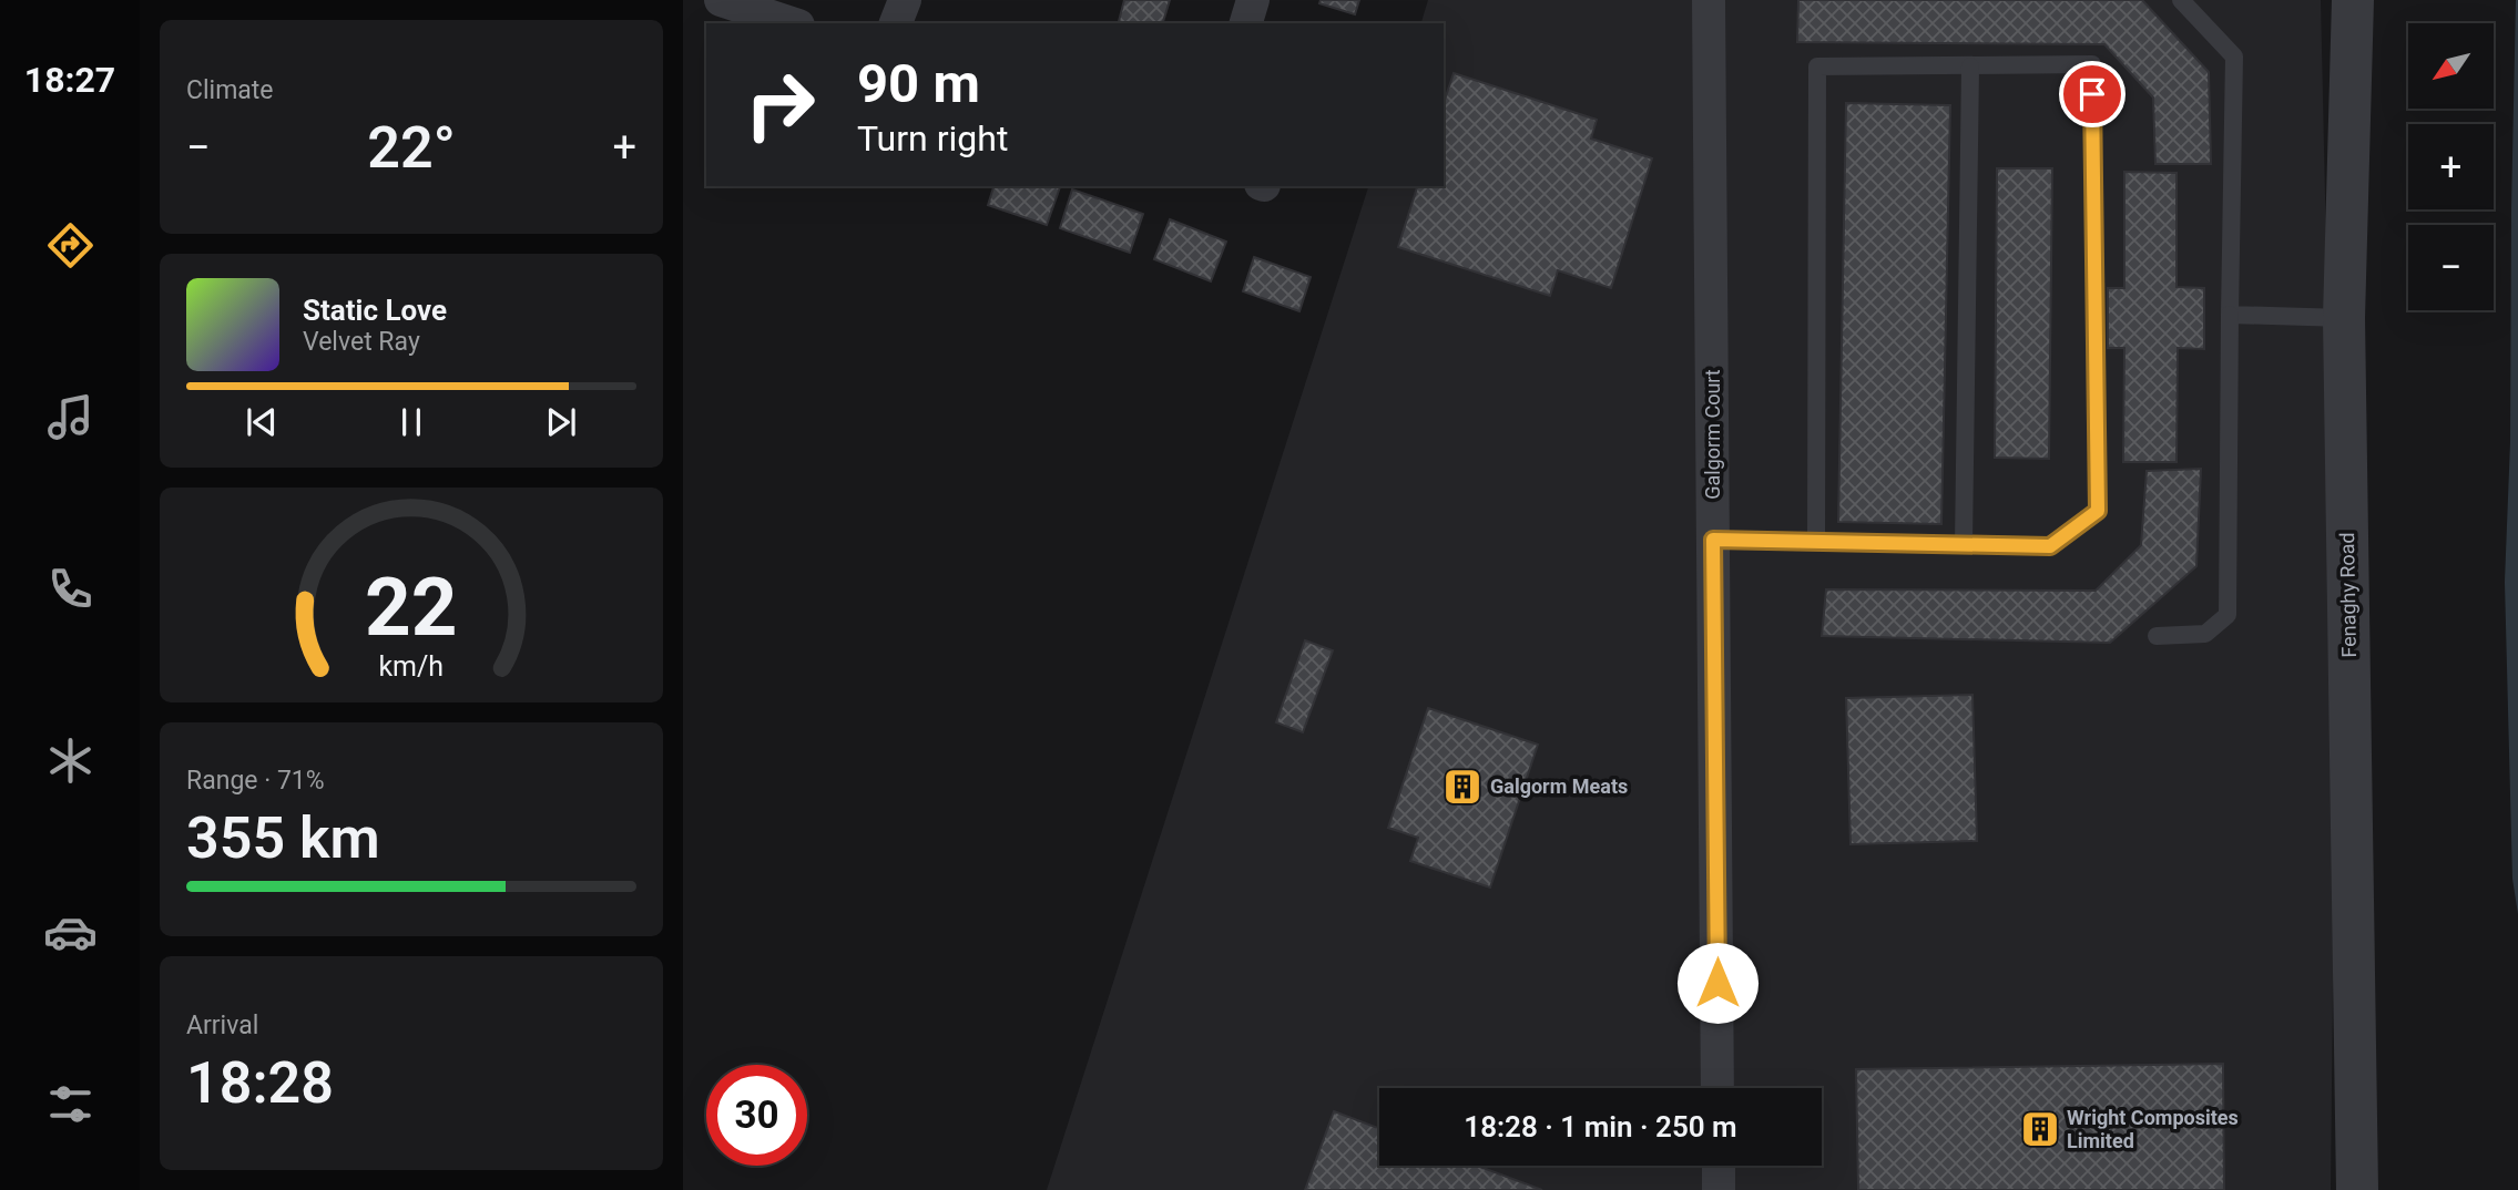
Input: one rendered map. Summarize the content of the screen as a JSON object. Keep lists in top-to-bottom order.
{
  "streets": {
    "street": ["Galgorm Court", "Fenaghy Road"]
  },
  "places": {
    "building": ["Galgorm Meats", "Wright Composites Limited"]
  },
  "north": "bottom left",
  "page": {
    "tabs": "18:27",
    "tile": [
      "Climate",
      ["Range · 71%", "355 km"],
      ["Arrival", "18:28"]
    ],
    "map_buttons": ["+", "−"],
    "turn": ["90 m", "Turn right"],
    "heat": ["−", "22°", "+"],
    "song": ["Static Love", "Velvet Ray"],
    "limit": "30",
    "trip": "18:28 · 1 min · 250 m",
    "gauge": ["22", "km/h"]
  }
}
